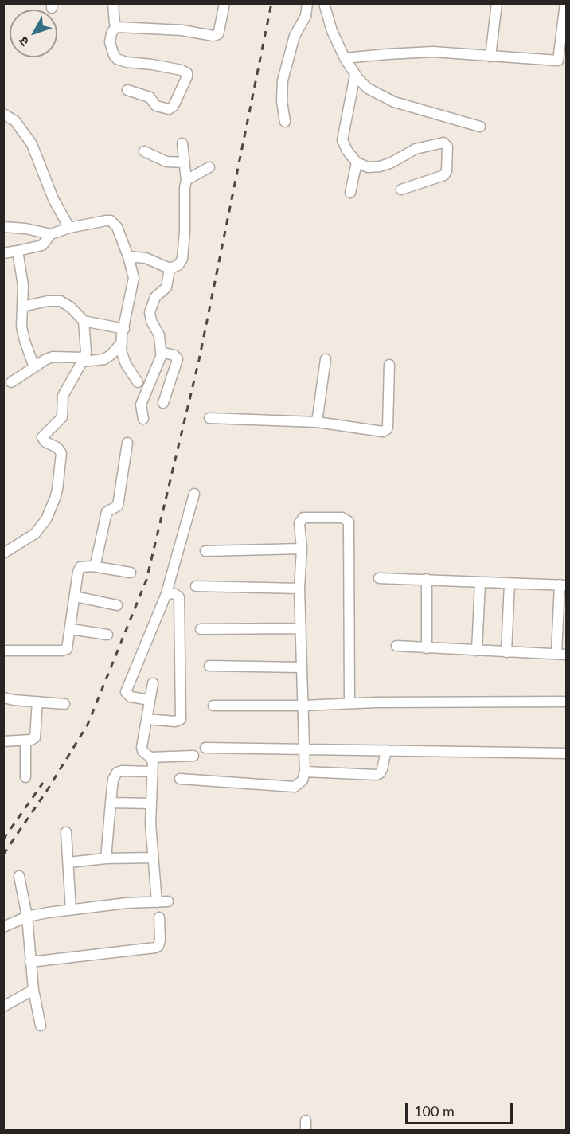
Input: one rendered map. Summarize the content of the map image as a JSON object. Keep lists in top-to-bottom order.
{
  "scale_bar": "100 m",
  "north": "bottom left"
}
